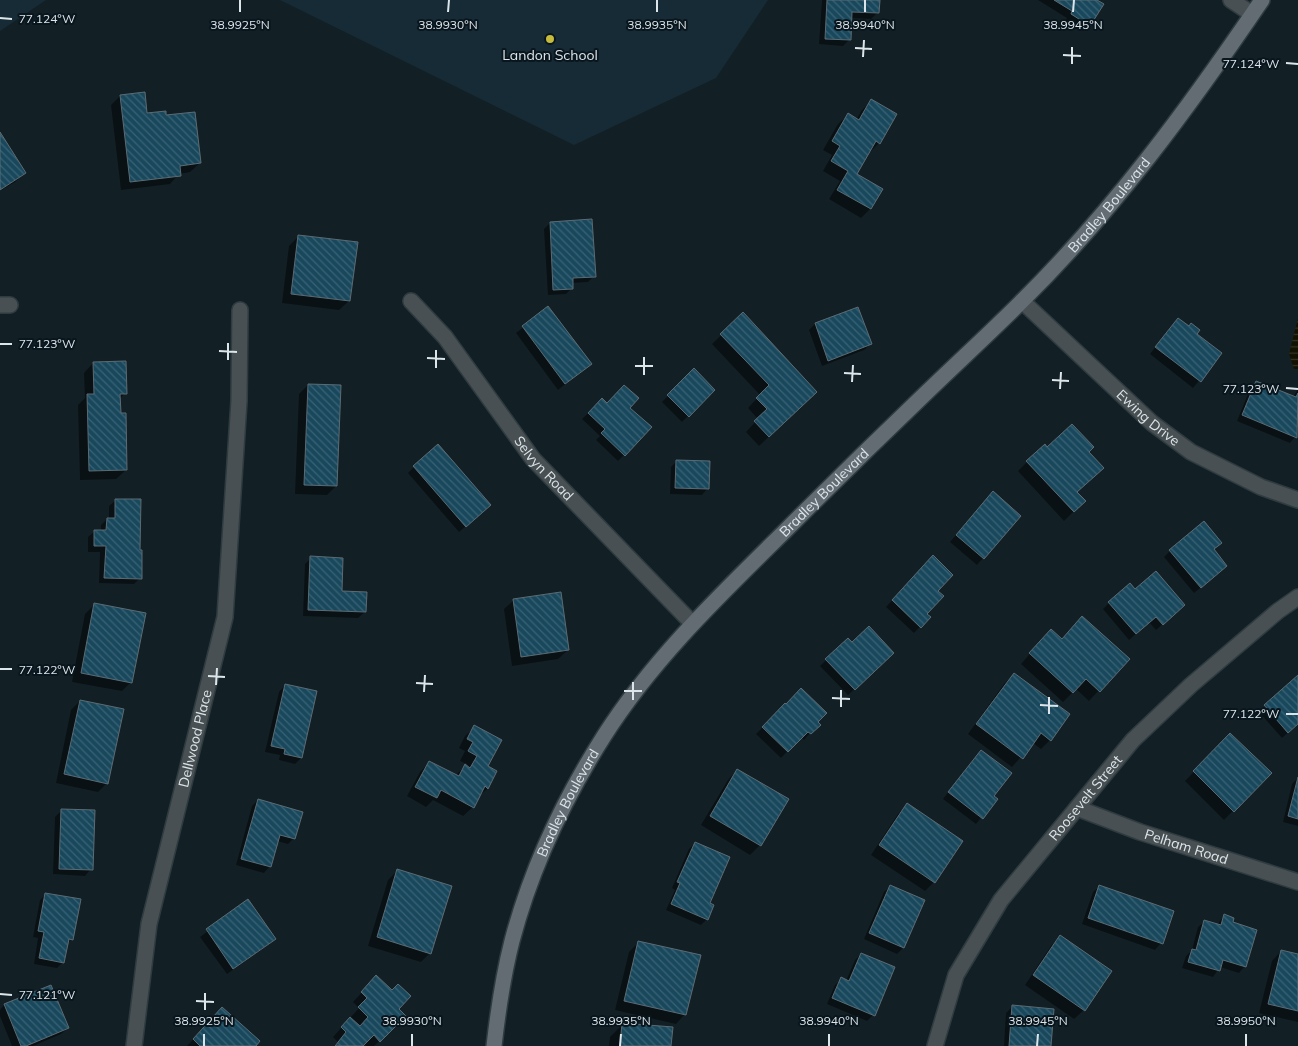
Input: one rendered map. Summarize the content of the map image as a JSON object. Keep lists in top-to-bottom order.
{
  "streets": {
    "main road": ["Bradley Boulevard"],
    "street": [
      "Ewing Drive",
      "Selvyn Road",
      "Dellwood Place",
      "Roosevelt Street",
      "Pelham Road"
    ]
  },
  "crossings": [
    ["Bradley Boulevard", "Ewing Drive"],
    ["Bradley Boulevard", "Selvyn Road"],
    ["Roosevelt Street", "Pelham Road"]
  ],
  "places": ["Landon School"],
  "coordinates": [
    "77.124°W",
    "38.9925°N",
    "38.9930°N",
    "38.9935°N",
    "38.9940°N",
    "38.9945°N",
    "77.123°W",
    "77.122°W",
    "77.121°W",
    "38.9950°N"
  ]
}
